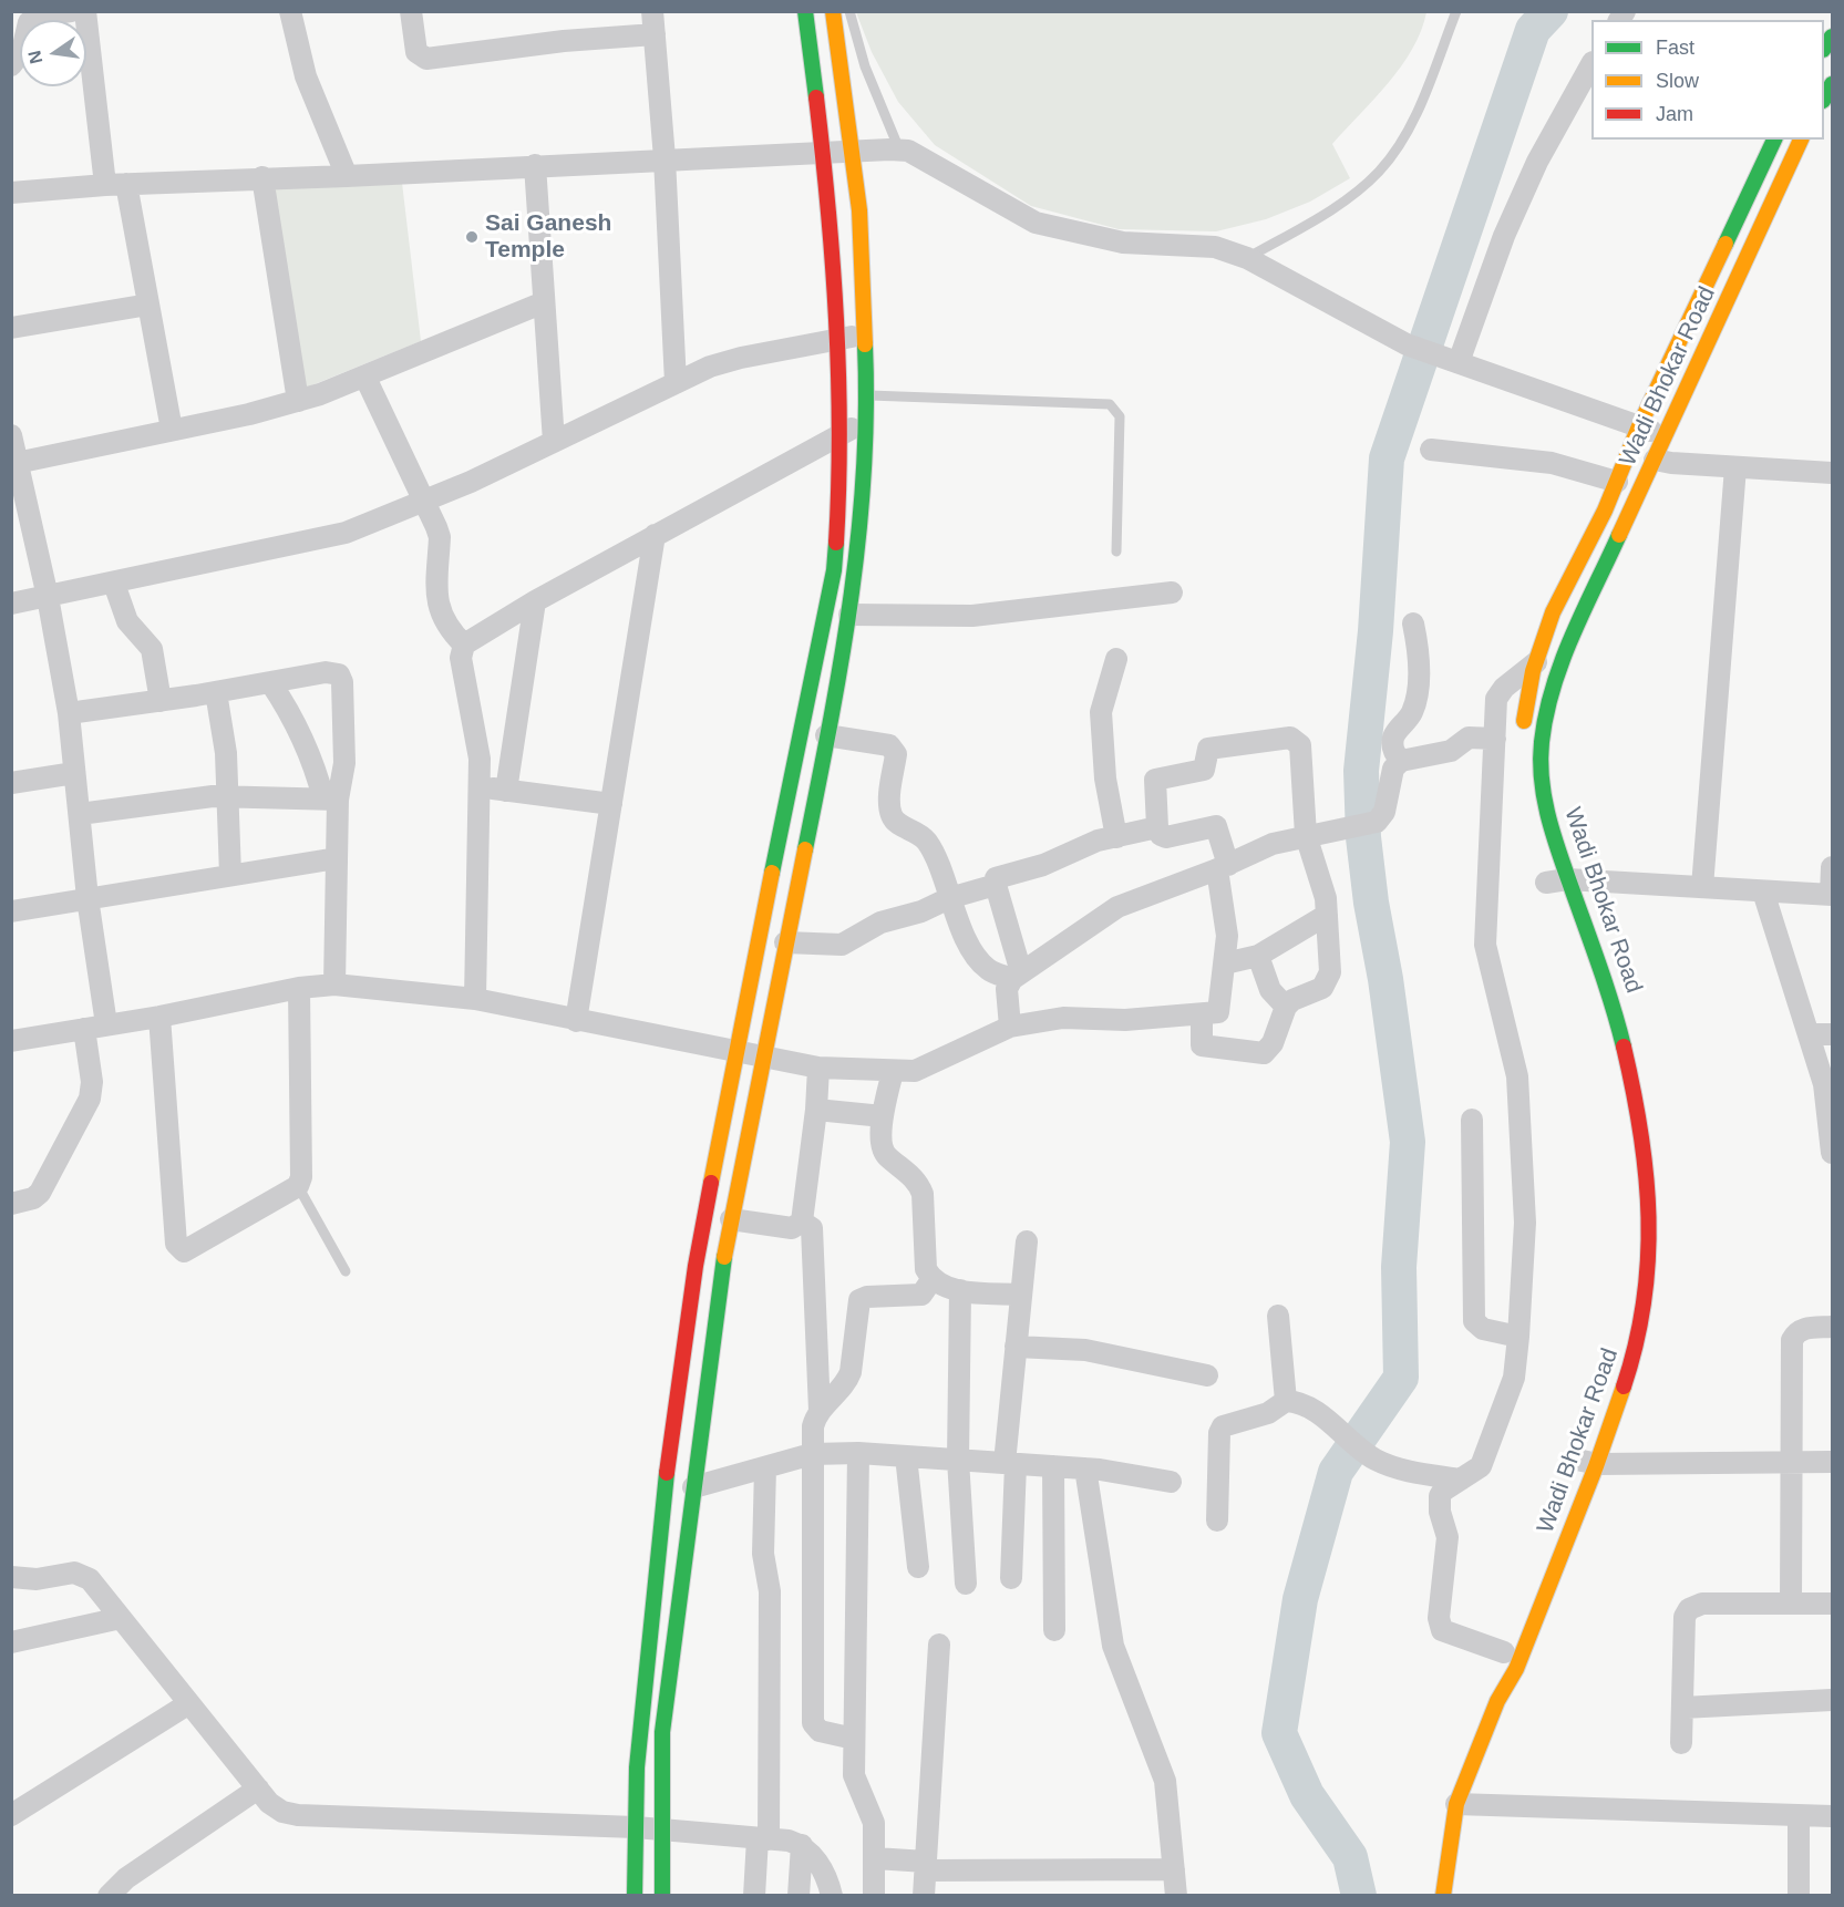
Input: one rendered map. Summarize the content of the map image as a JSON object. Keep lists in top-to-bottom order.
{
  "streets": {
    "street": ["Wadi Bhokar Road"]
  },
  "places": ["Sai Ganesh Temple"],
  "legend": ["Fast", "Slow", "Jam"],
  "north": "left"
}
